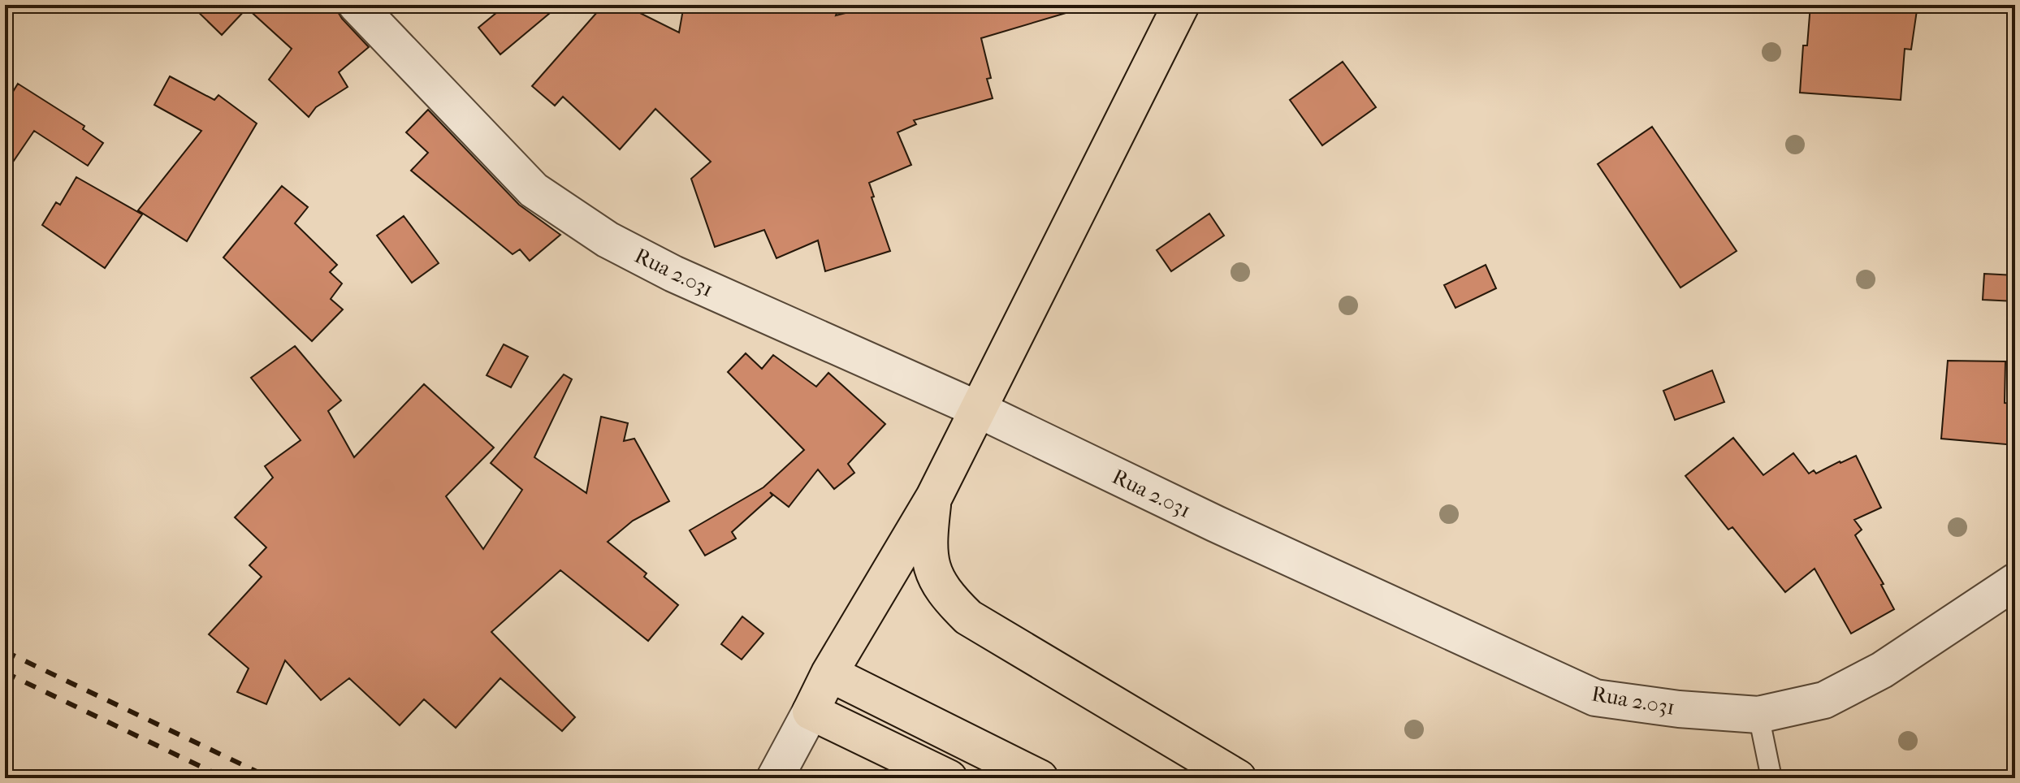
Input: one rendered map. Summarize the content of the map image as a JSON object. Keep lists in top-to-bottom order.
{
  "streets": {
    "street": ["Rua 2.031"]
  }
}
